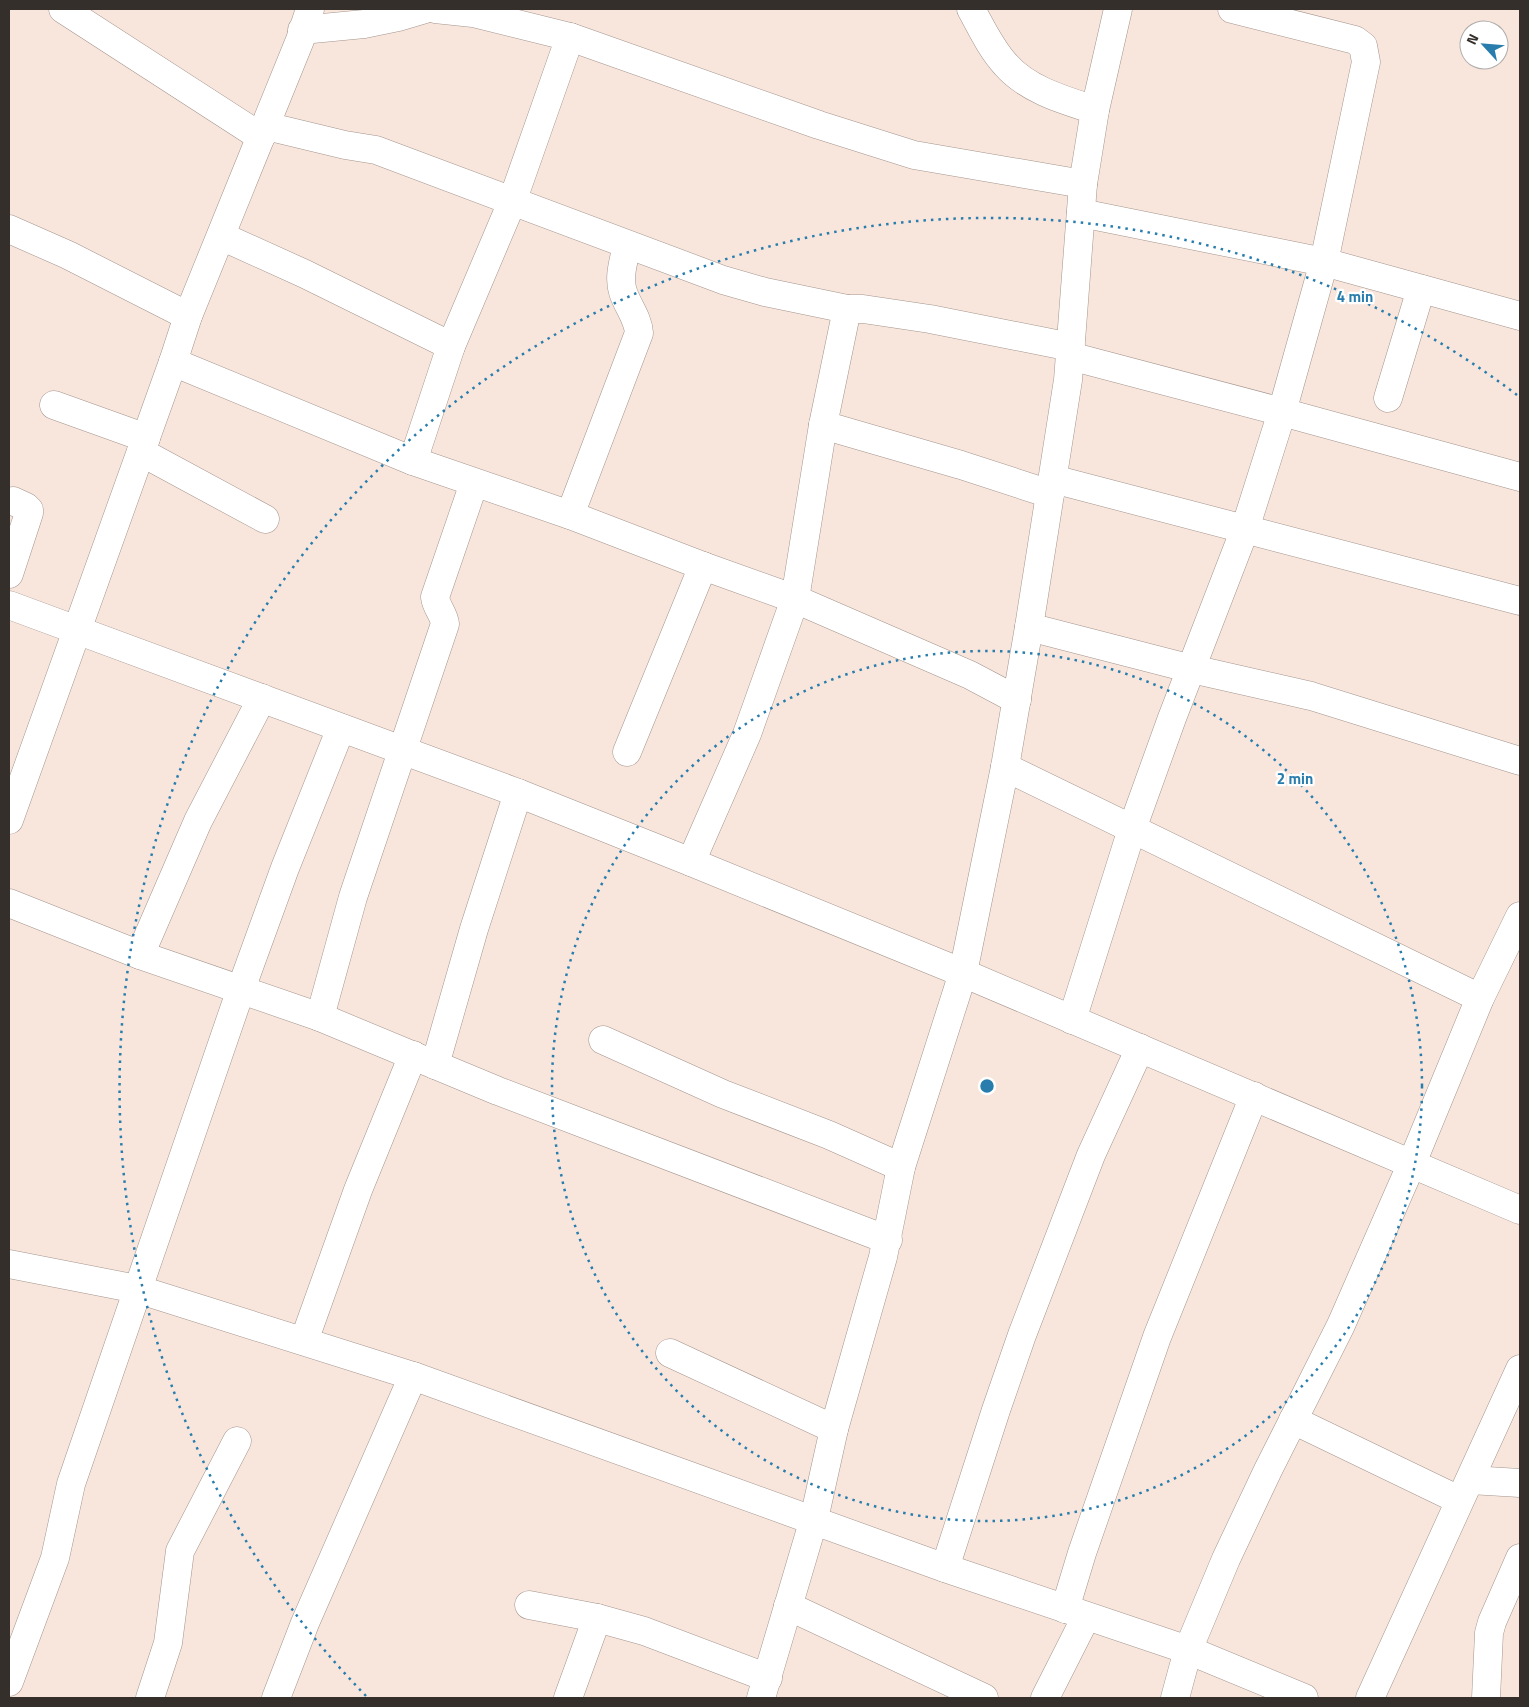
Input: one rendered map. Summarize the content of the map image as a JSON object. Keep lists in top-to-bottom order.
{
  "north": "top left",
  "rings": ["4 min", "2 min"]
}
